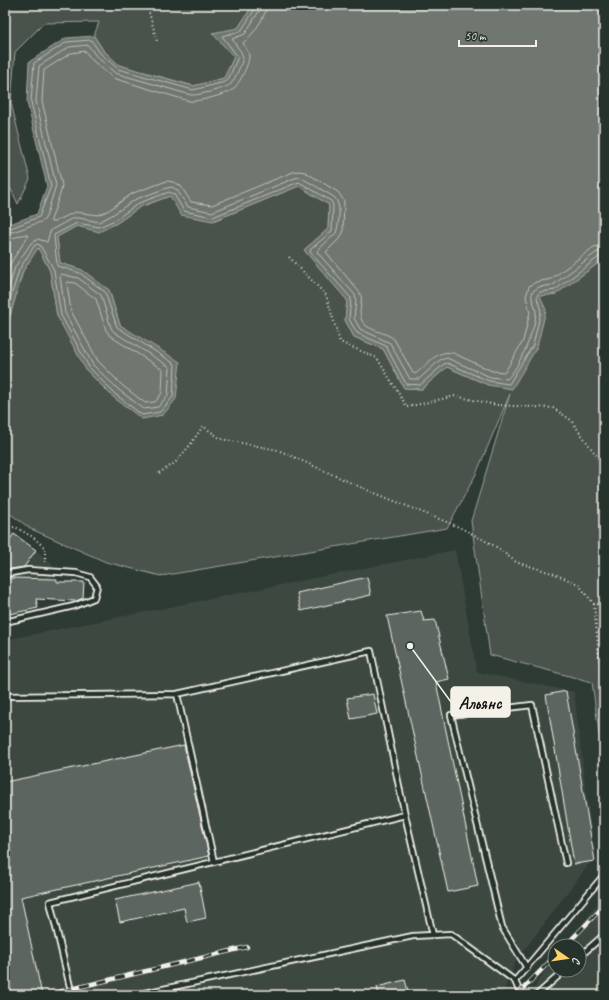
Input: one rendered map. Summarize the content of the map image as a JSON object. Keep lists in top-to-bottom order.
{
  "places": ["Альянс"],
  "scale_bar": "50 m",
  "north": "right"
}
